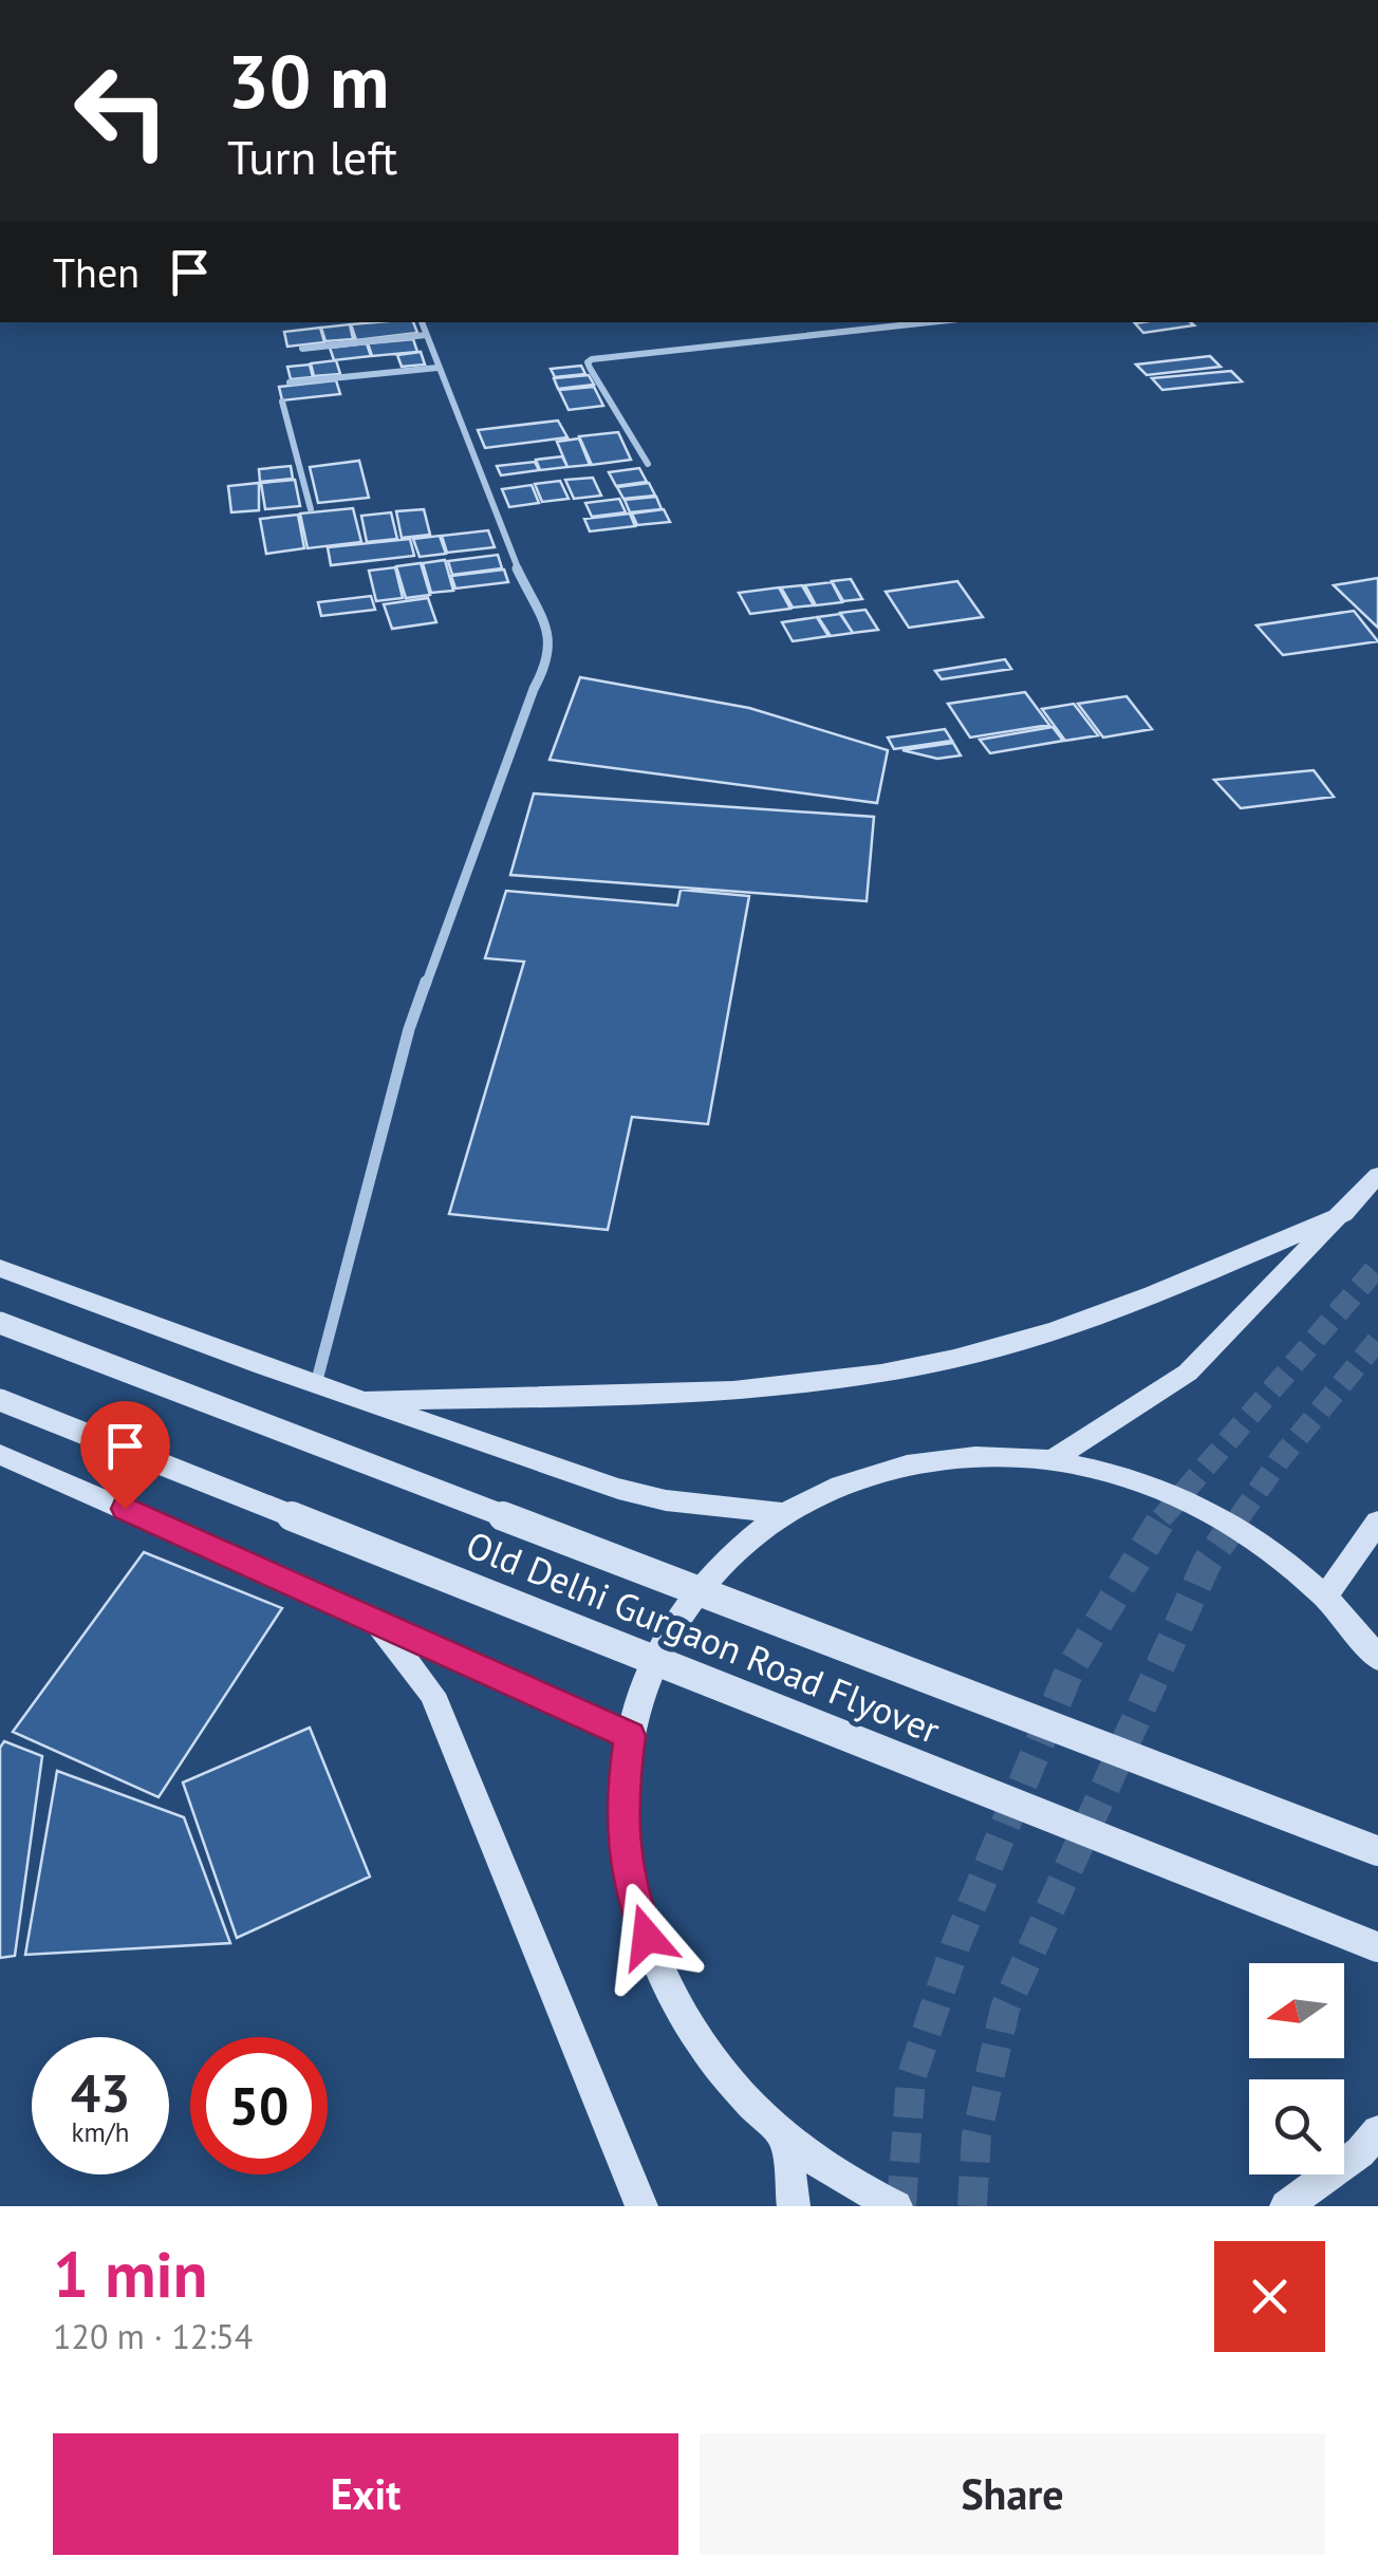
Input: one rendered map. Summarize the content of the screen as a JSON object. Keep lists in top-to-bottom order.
{
  "streets": {
    "main road": ["Old Delhi Gurgaon Road Flyover"]
  },
  "north": "left",
  "page": {
    "turn": ["30 m", "Turn left"],
    "then": "Then",
    "speed": "43 km/h",
    "limit": "50",
    "heading": ["1 min", "120 m · 12:54"],
    "buttons": ["Exit", "Share"]
  }
}
